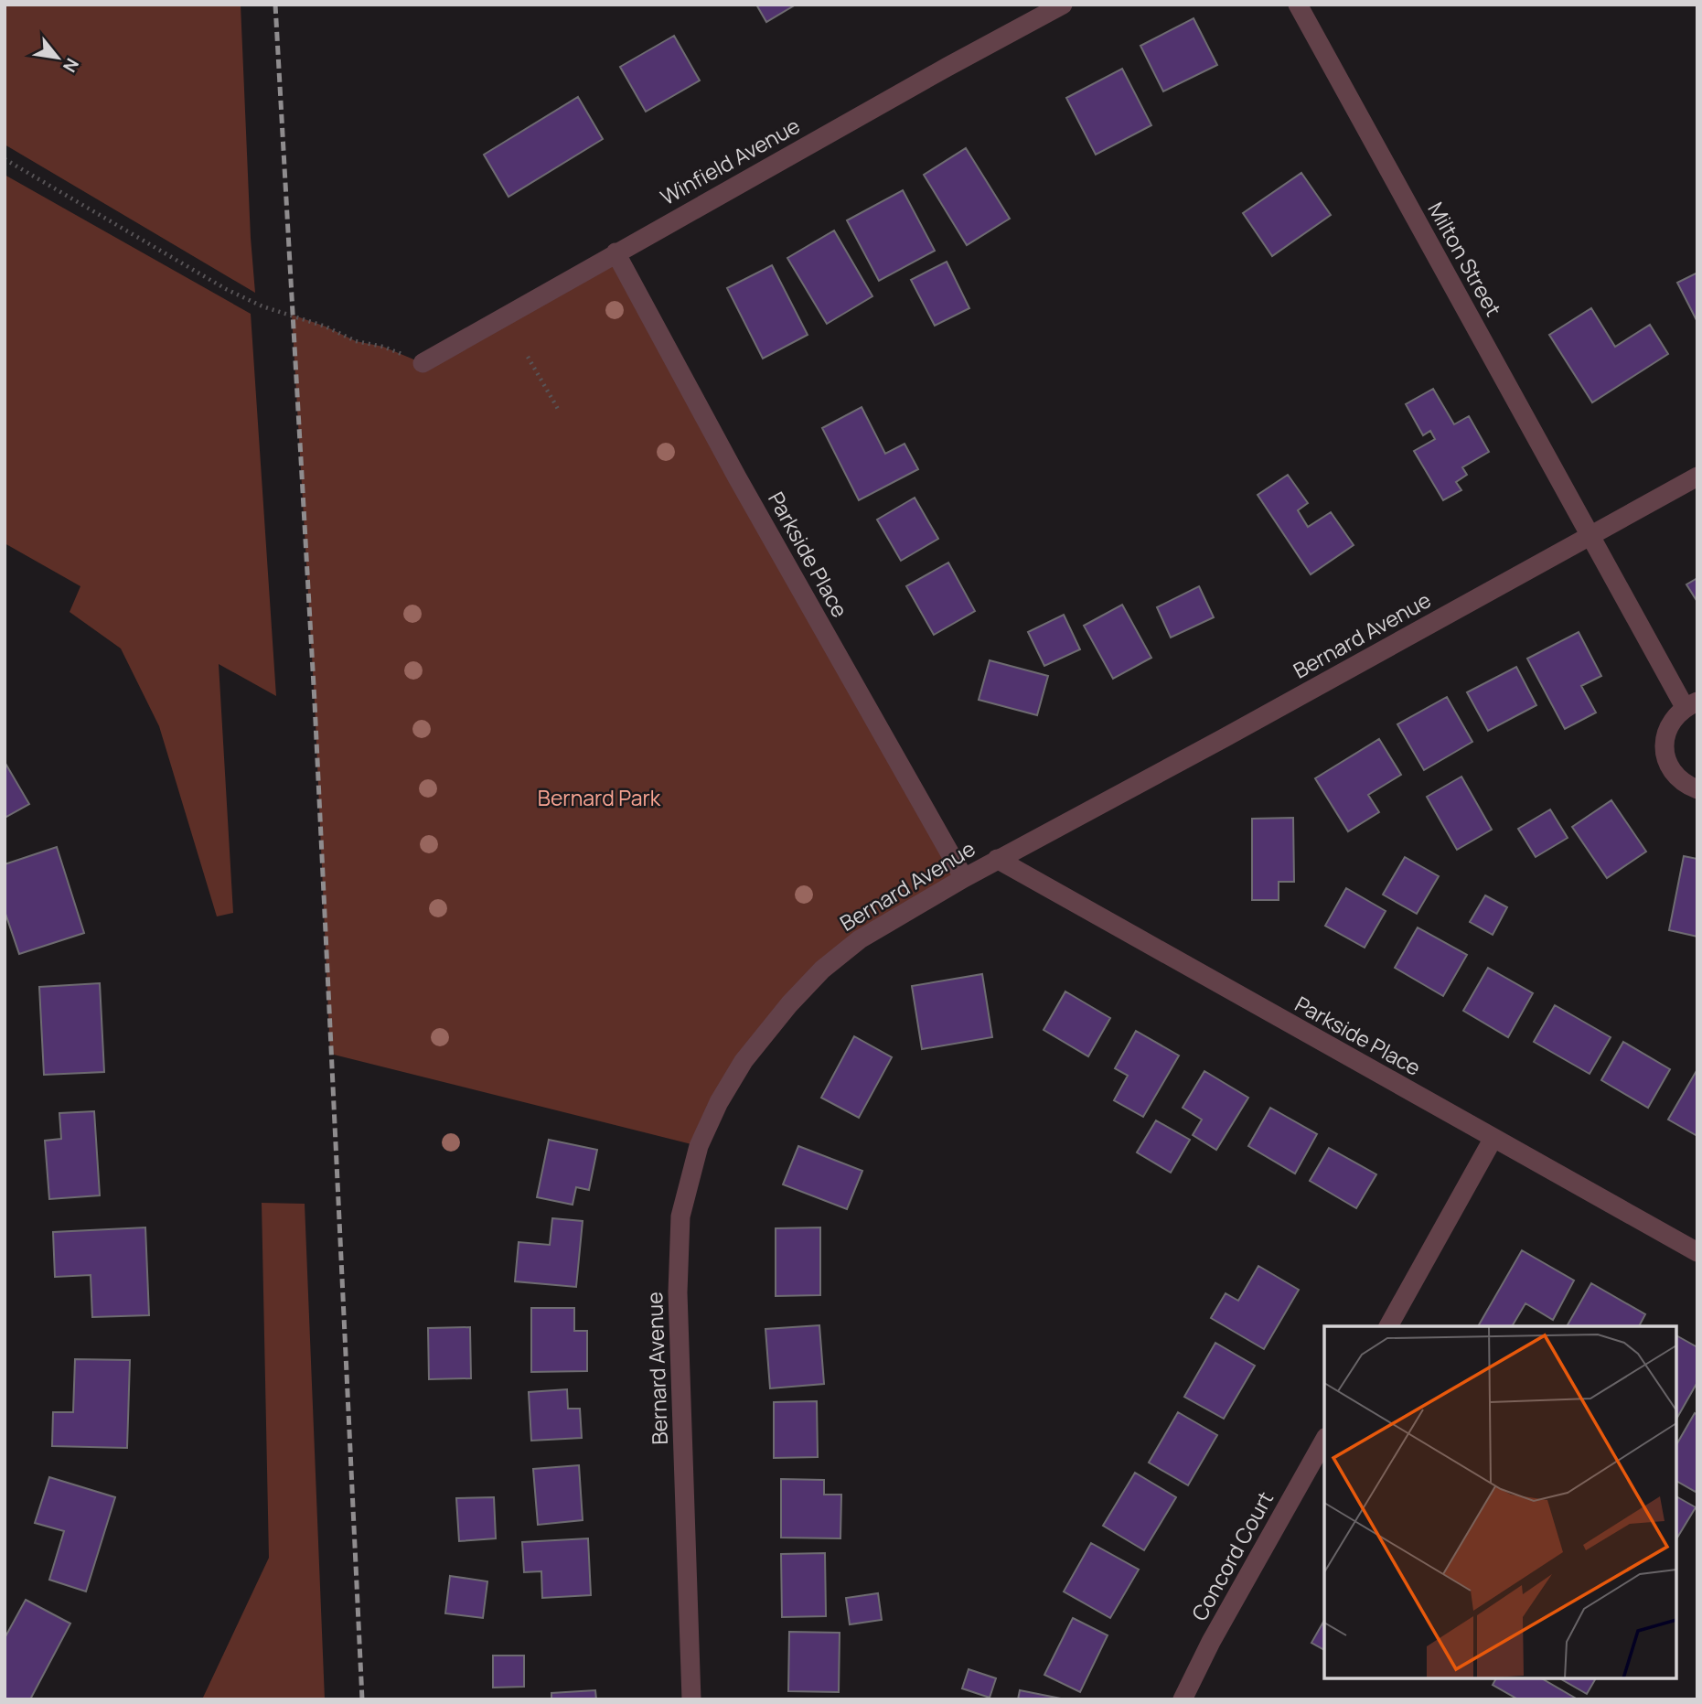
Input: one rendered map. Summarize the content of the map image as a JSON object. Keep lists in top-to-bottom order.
{
  "streets": {
    "street": [
      "Winfield Avenue",
      "Milton Street",
      "Parkside Place",
      "Bernard Avenue",
      "Concord Court"
    ]
  },
  "crossings": [
    ["Winfield Avenue", "Parkside Place"],
    ["Milton Street", "Bernard Avenue"],
    ["Parkside Place", "Bernard Avenue"]
  ],
  "parks": ["Bernard Park"],
  "north": "bottom right"
}
